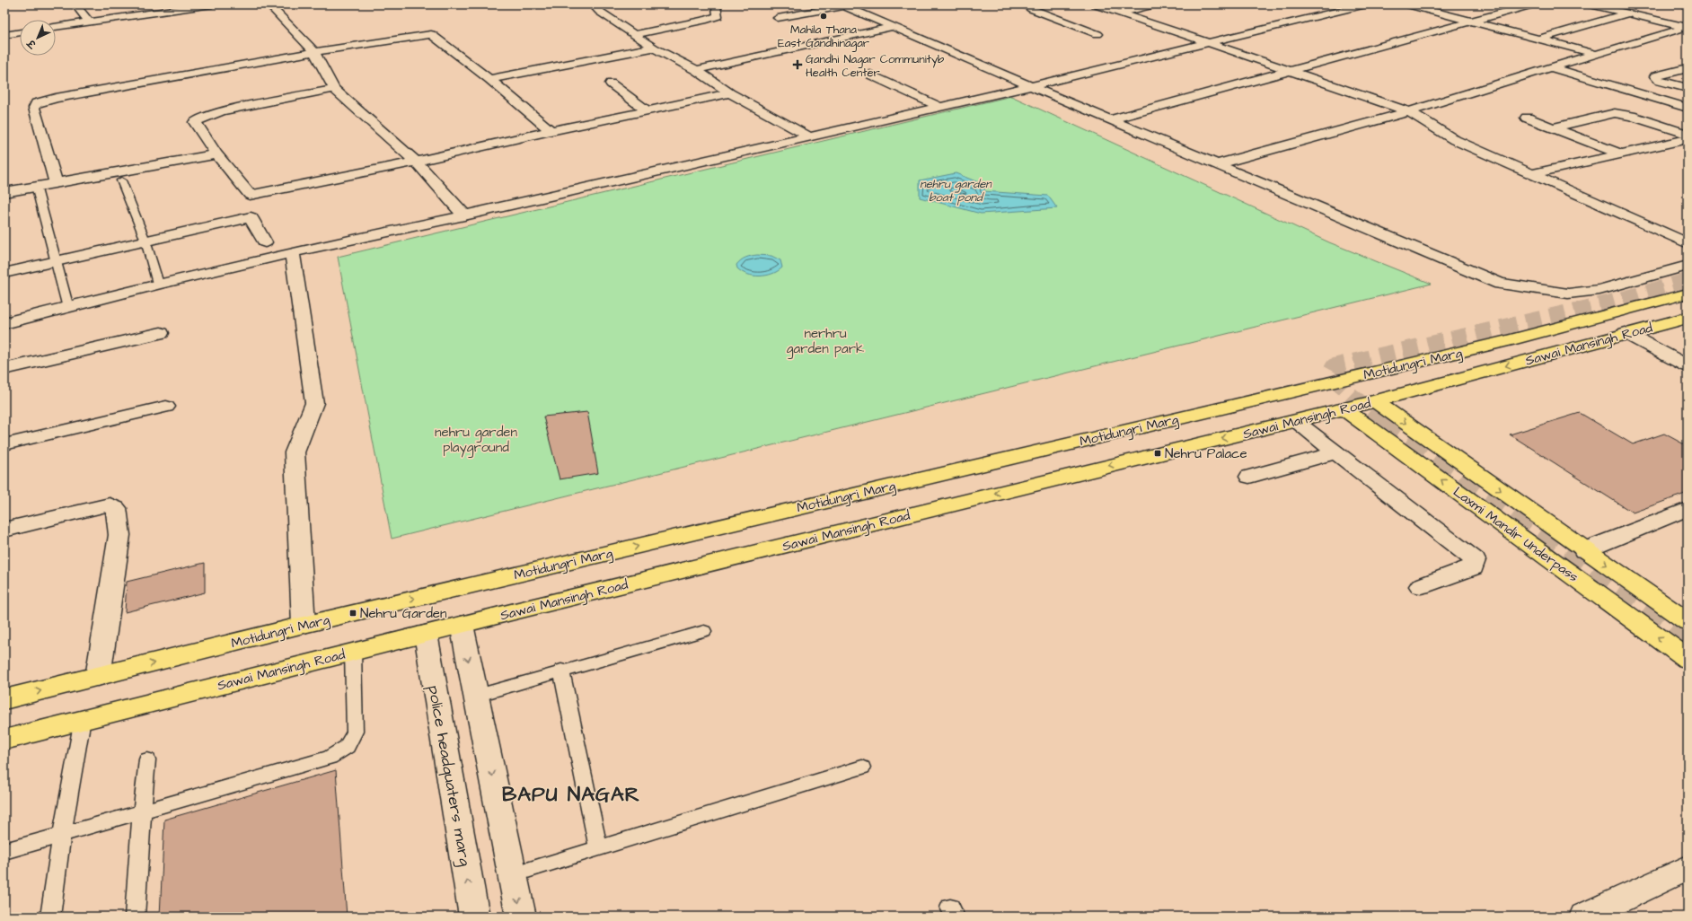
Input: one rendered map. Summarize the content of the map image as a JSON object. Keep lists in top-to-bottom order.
{
  "streets": {
    "main road": ["Sawai Mansingh Road", "Motidungri Marg", "Laxmi Mandir Underpass"],
    "street": ["police headquaters marg"]
  },
  "crossings": [
    ["Sawai Mansingh Road", "Laxmi Mandir Underpass"],
    ["Sawai Mansingh Road", "police headquaters marg"]
  ],
  "one_way": ["Sawai Mansingh Road", "Motidungri Marg"],
  "districts": ["BAPU NAGAR"],
  "water": ["nehru garden boat pond"],
  "parks": ["nerhru garden park", "nehru garden playground"],
  "places": {
    "other": ["Mahila Thana East Gandhinagar"],
    "health": ["Gandhi Nagar Communityb Health Center"],
    "transit": ["Nehru Palace", "Nehru Garden"]
  },
  "north": "bottom left"
}
